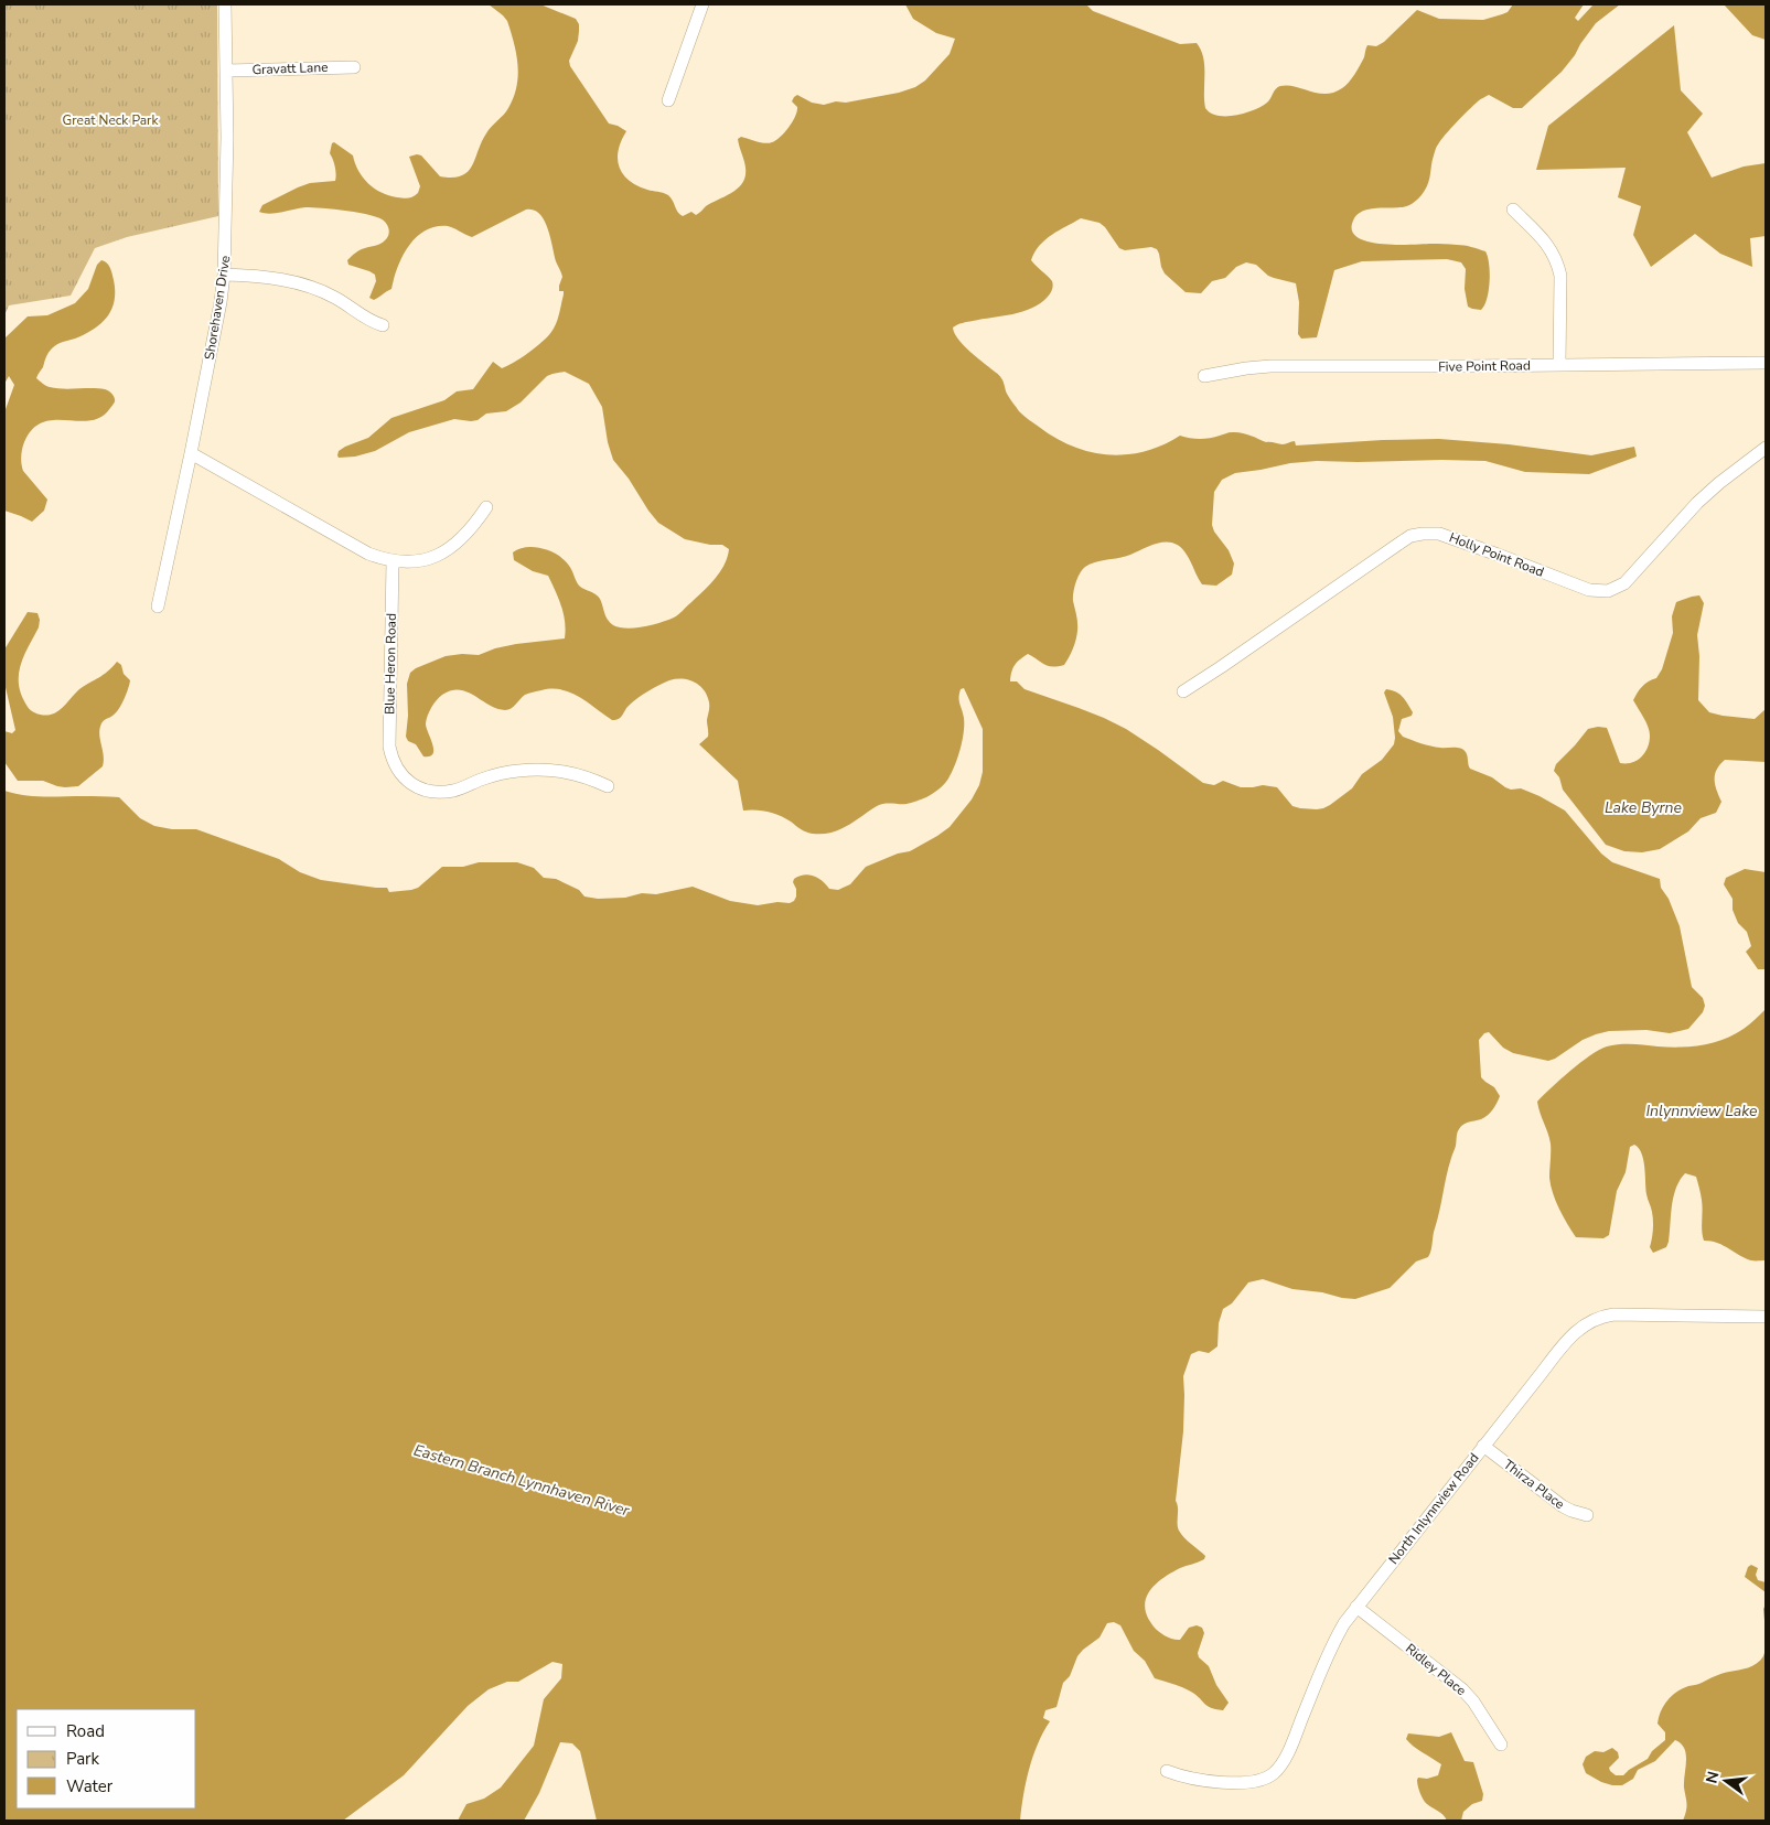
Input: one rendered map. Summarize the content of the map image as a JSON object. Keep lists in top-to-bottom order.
{
  "streets": {
    "street": [
      "Gravatt Lane",
      "Shorehaven Drive",
      "Five Point Road",
      "Holly Point Road",
      "Blue Heron Road",
      "Thirza Place",
      "North Inlynnview Road",
      "Ridley Place"
    ]
  },
  "crossings": [
    ["Gravatt Lane", "Shorehaven Drive"],
    ["Thirza Place", "North Inlynnview Road"],
    ["North Inlynnview Road", "Ridley Place"]
  ],
  "water": ["Lake Byrne", "Inlynnview Lake", "Eastern Branch Lynnhaven River"],
  "parks": ["Great Neck Park"],
  "legend": ["Road", "Park", "Water"],
  "north": "left"
}
